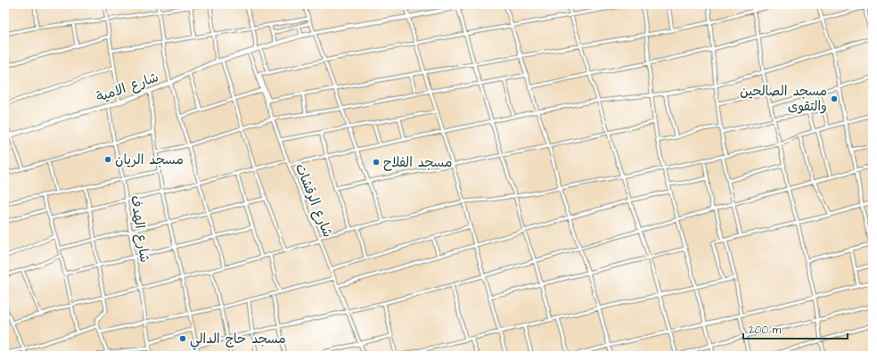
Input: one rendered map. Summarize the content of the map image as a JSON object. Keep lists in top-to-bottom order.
{
  "streets": {
    "street": ["شارع الامية", "شارع الرقشات", "شارع الهدف"]
  },
  "crossings": [
    ["شارع الامية", "شارع الرقشات"],
    ["شارع الامية", "شارع الهدف"]
  ],
  "places": [
    "مسجد الصالحين والتقوى",
    "مسجد الريان",
    "مسجد الفلاح",
    "مسجد حاج الدالي"
  ],
  "scale_bar": "200 m"
}
